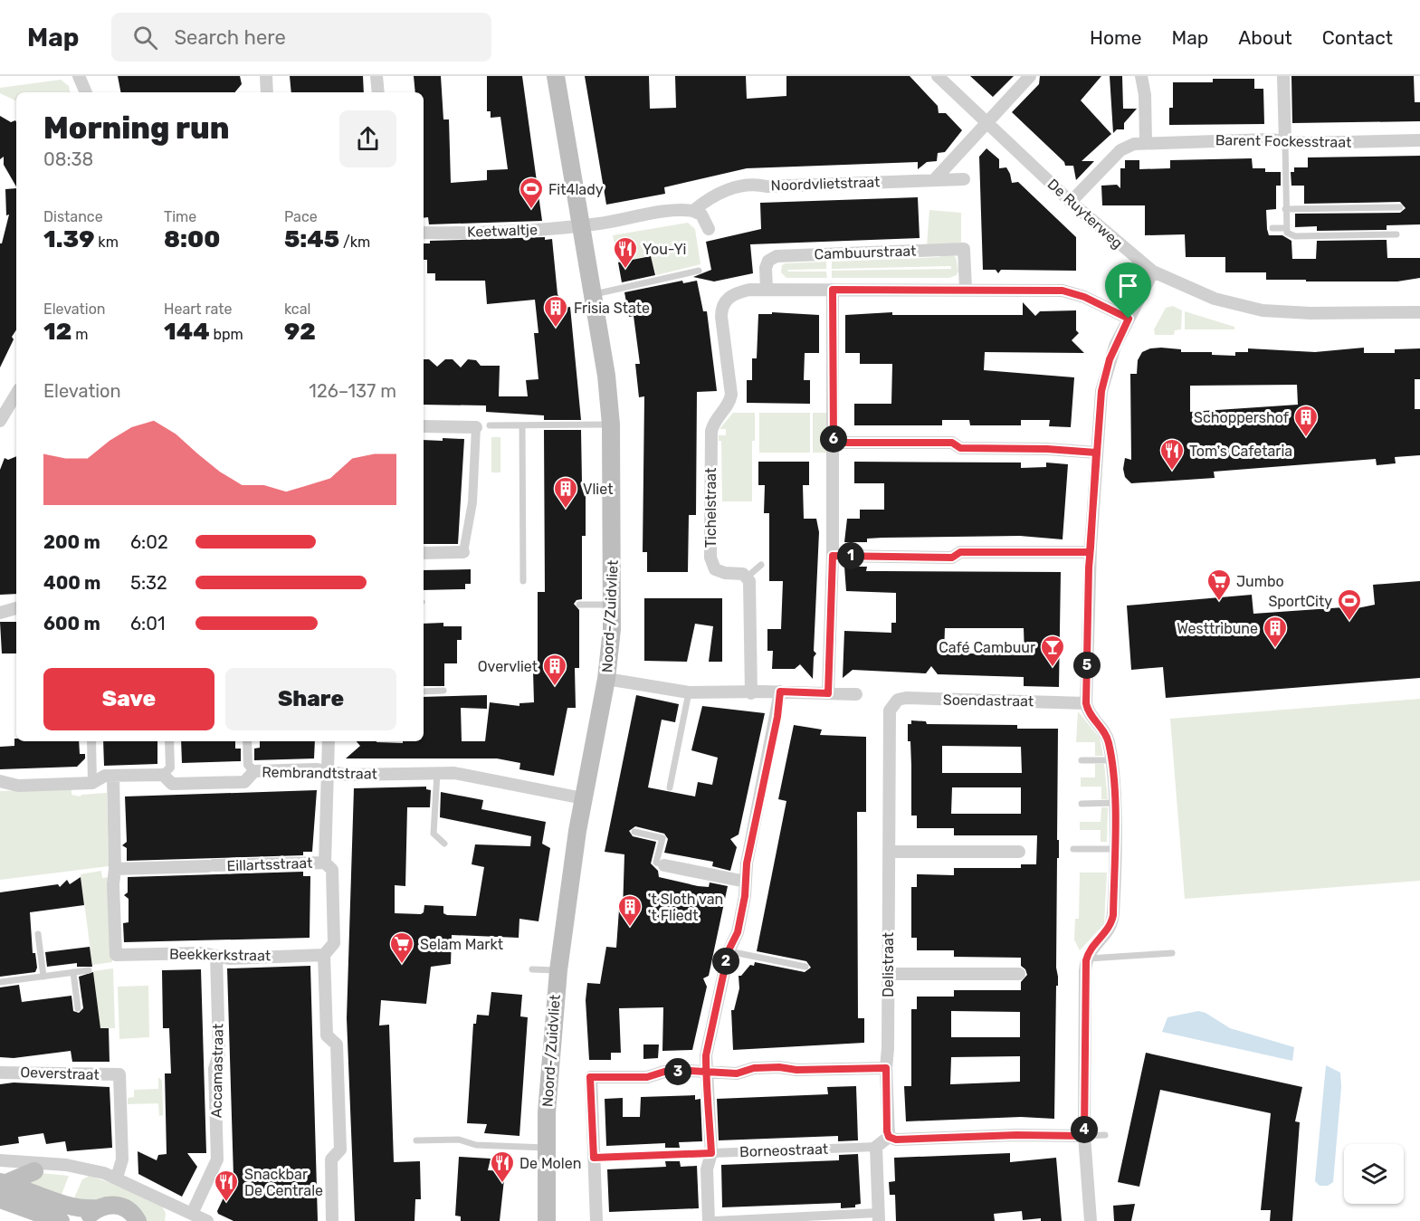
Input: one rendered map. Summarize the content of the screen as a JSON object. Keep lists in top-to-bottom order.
{
  "streets": {
    "main road": ["Noord-/Zuidvliet"],
    "street": [
      "Barent Fockesstraat",
      "Noordvlietstraat",
      "De Ruyterweg",
      "Keetwaltje",
      "Cambuurstraat",
      "Tichelstraat",
      "Soendastraat",
      "Rembrandtstraat",
      "Eillartsstraat",
      "Beekkerkstraat",
      "Delistraat",
      "Accamastraat",
      "Oeverstraat",
      "Borneostraat"
    ]
  },
  "crossings": [
    ["Barent Fockesstraat", "De Ruyterweg"],
    ["Keetwaltje", "Noord-/Zuidvliet"],
    ["Cambuurstraat", "Tichelstraat"],
    ["Noord-/Zuidvliet", "Rembrandtstraat"],
    ["Soendastraat", "Delistraat"],
    ["Eillartsstraat", "Beekkerkstraat"],
    ["Beekkerkstraat", "Accamastraat"]
  ],
  "places": {
    "sports": ["Fit4lady", "SportCity"],
    "restaurant": [
      "You-Yi",
      "Tom's Cafetaria",
      "De Molen",
      "Snackbar De Centrale"
    ],
    "building": [
      "Frisia State",
      "Schoppershof",
      "Vliet",
      "Westtribune",
      "Overvliet",
      "'t Sloth van 't Fliedt"
    ],
    "supermarket": ["Jumbo", "Selam Markt"],
    "bar": ["Café Cambuur"]
  },
  "page": {
    "header": "Map",
    "search": "Search here",
    "nav": [
      "Home",
      "Map",
      "About",
      "Contact"
    ],
    "heading": ["Morning run", "08:38"],
    "stats": [
      ["Distance", "1.39 km"],
      ["Time", "8:00"],
      ["Pace", "5:45 /km"],
      ["Elevation", "12 m"],
      ["Heart rate", "144 bpm"],
      ["kcal", "92"]
    ],
    "chart": ["Elevation", "126–137 m"],
    "pins": [
      "6",
      "1",
      "5",
      "2",
      "3",
      "4"
    ],
    "list": [
      {
        "name": "200 m",
        "note": "6:02"
      },
      {
        "name": "400 m",
        "note": "5:32"
      },
      {
        "name": "600 m",
        "note": "6:01"
      }
    ],
    "buttons": ["Save", "Share"]
  }
}
